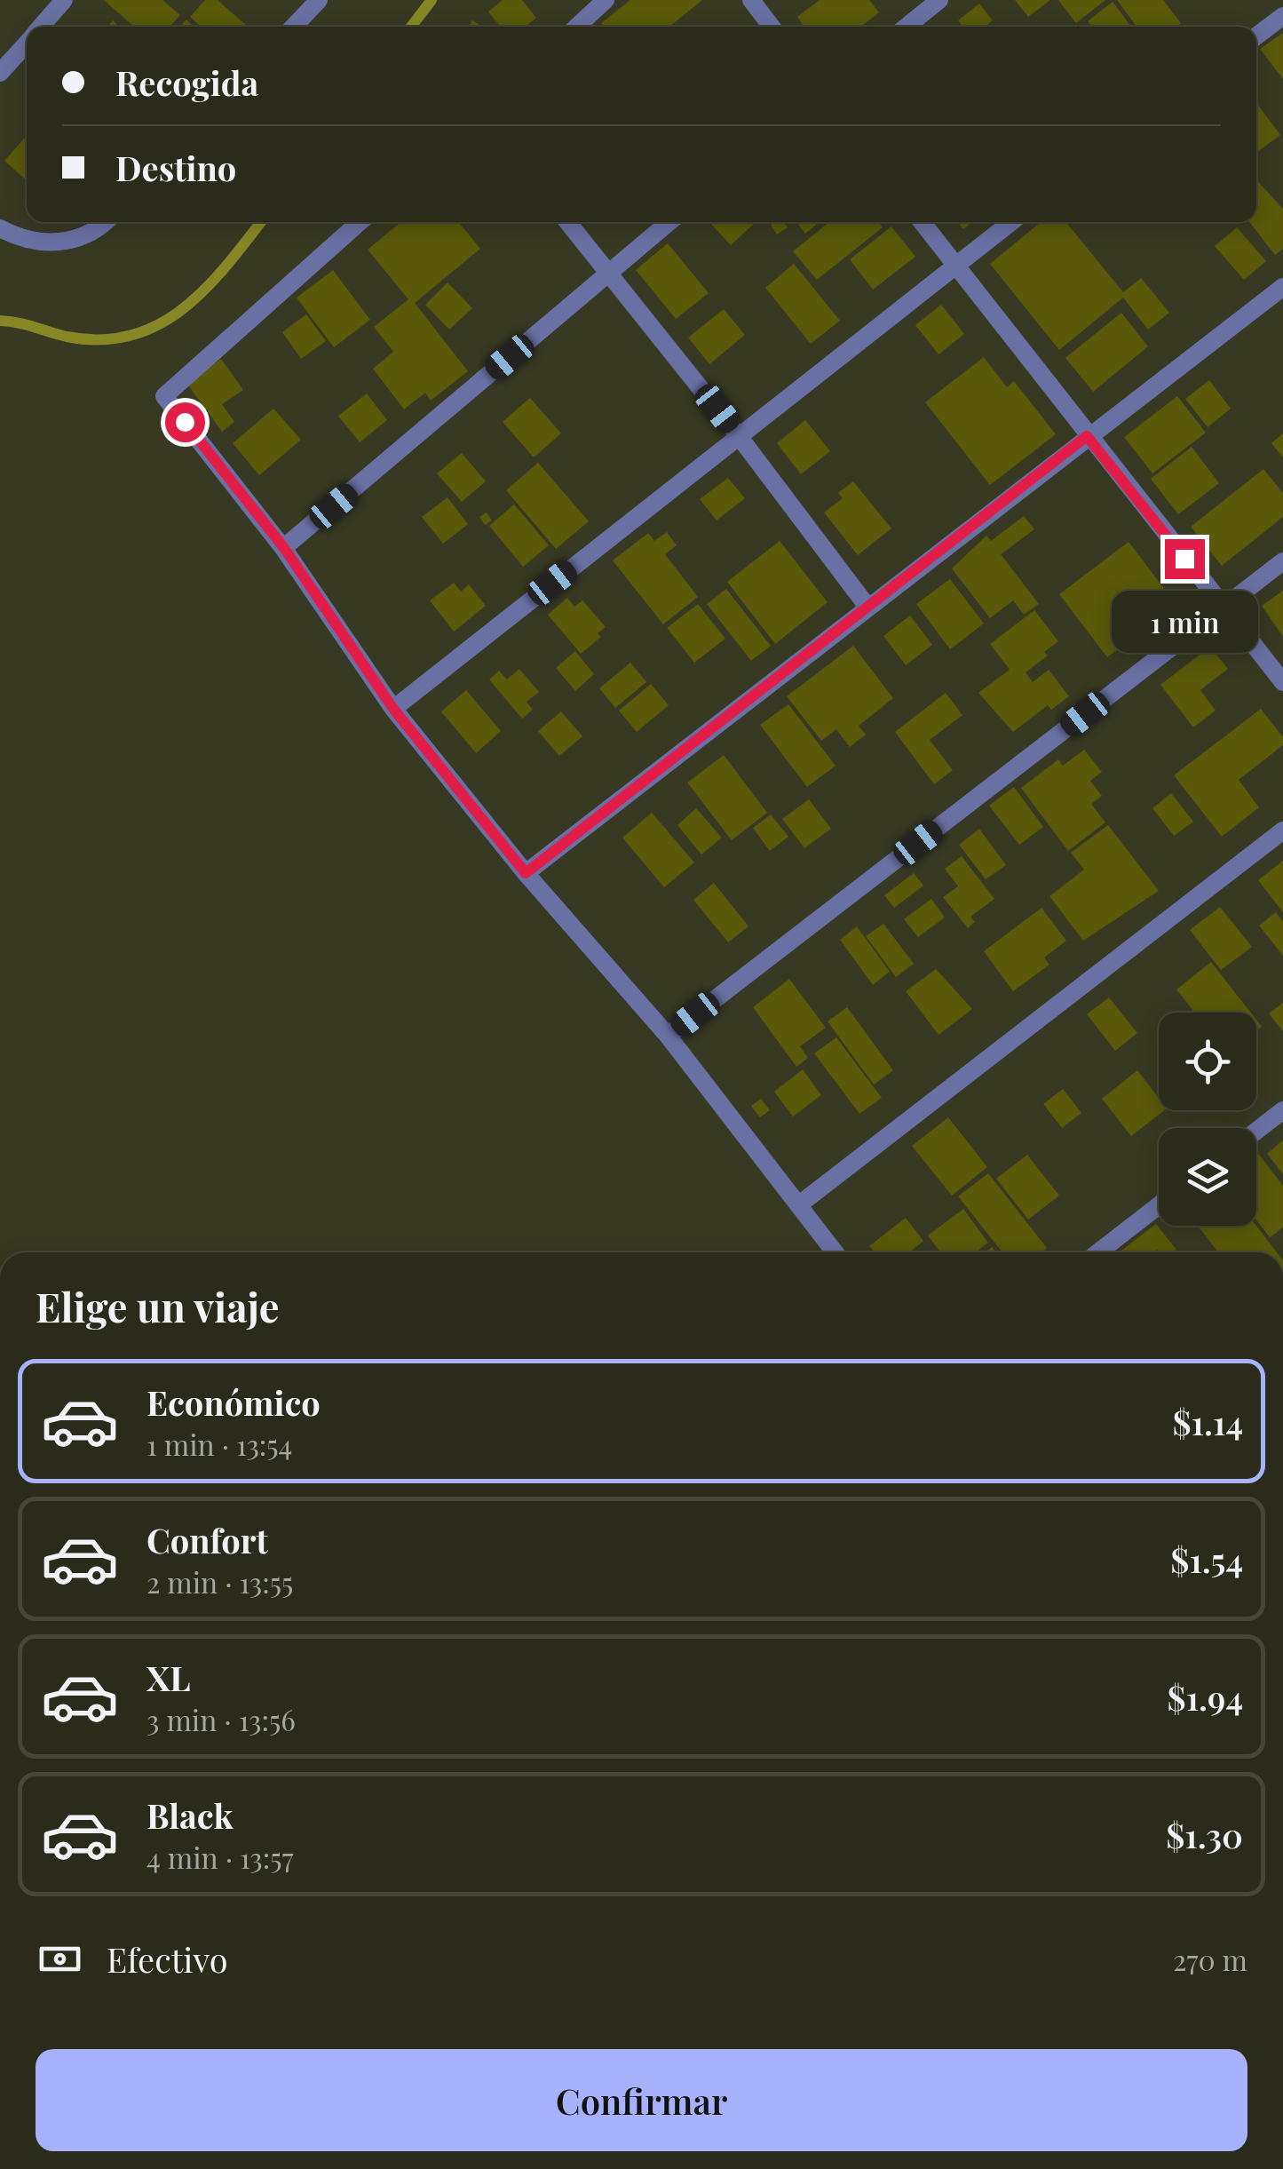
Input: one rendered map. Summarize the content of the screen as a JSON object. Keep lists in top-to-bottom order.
{
  "page": {
    "banner": ["Recogida", "Destino"],
    "bubble": "1 min",
    "heading": "Elige un viaje",
    "list": [
      {
        "name": "Económico",
        "note": "1 min · 13:54",
        "value": "$1.14"
      },
      {
        "name": "Confort",
        "note": "2 min · 13:55",
        "value": "$1.54"
      },
      {
        "name": "XL",
        "note": "3 min · 13:56",
        "value": "$1.94"
      },
      {
        "name": "Black",
        "note": "4 min · 13:57",
        "value": "$1.30"
      }
    ],
    "pay": ["Efectivo", "270 m"],
    "buttons": "Confirmar"
  }
}
